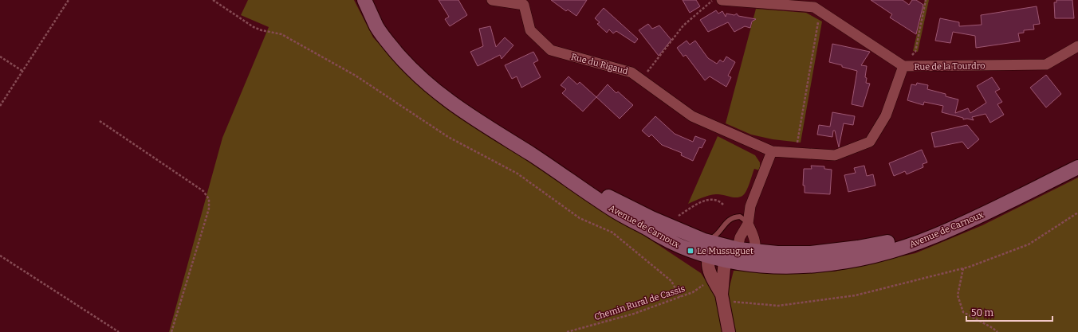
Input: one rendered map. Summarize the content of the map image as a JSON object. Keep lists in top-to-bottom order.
{
  "streets": {
    "main road": ["Avenue de Carnoux"],
    "street": ["Rue du Rigaud", "Rue de la Tourdro"],
    "path": ["Chemin Rural de Cassis"]
  },
  "crossings": [
    ["Rue du Rigaud", "Rue de la Tourdro"]
  ],
  "places": {
    "transit": ["Le Mussuguet"]
  },
  "scale_bar": "50 m"
}
